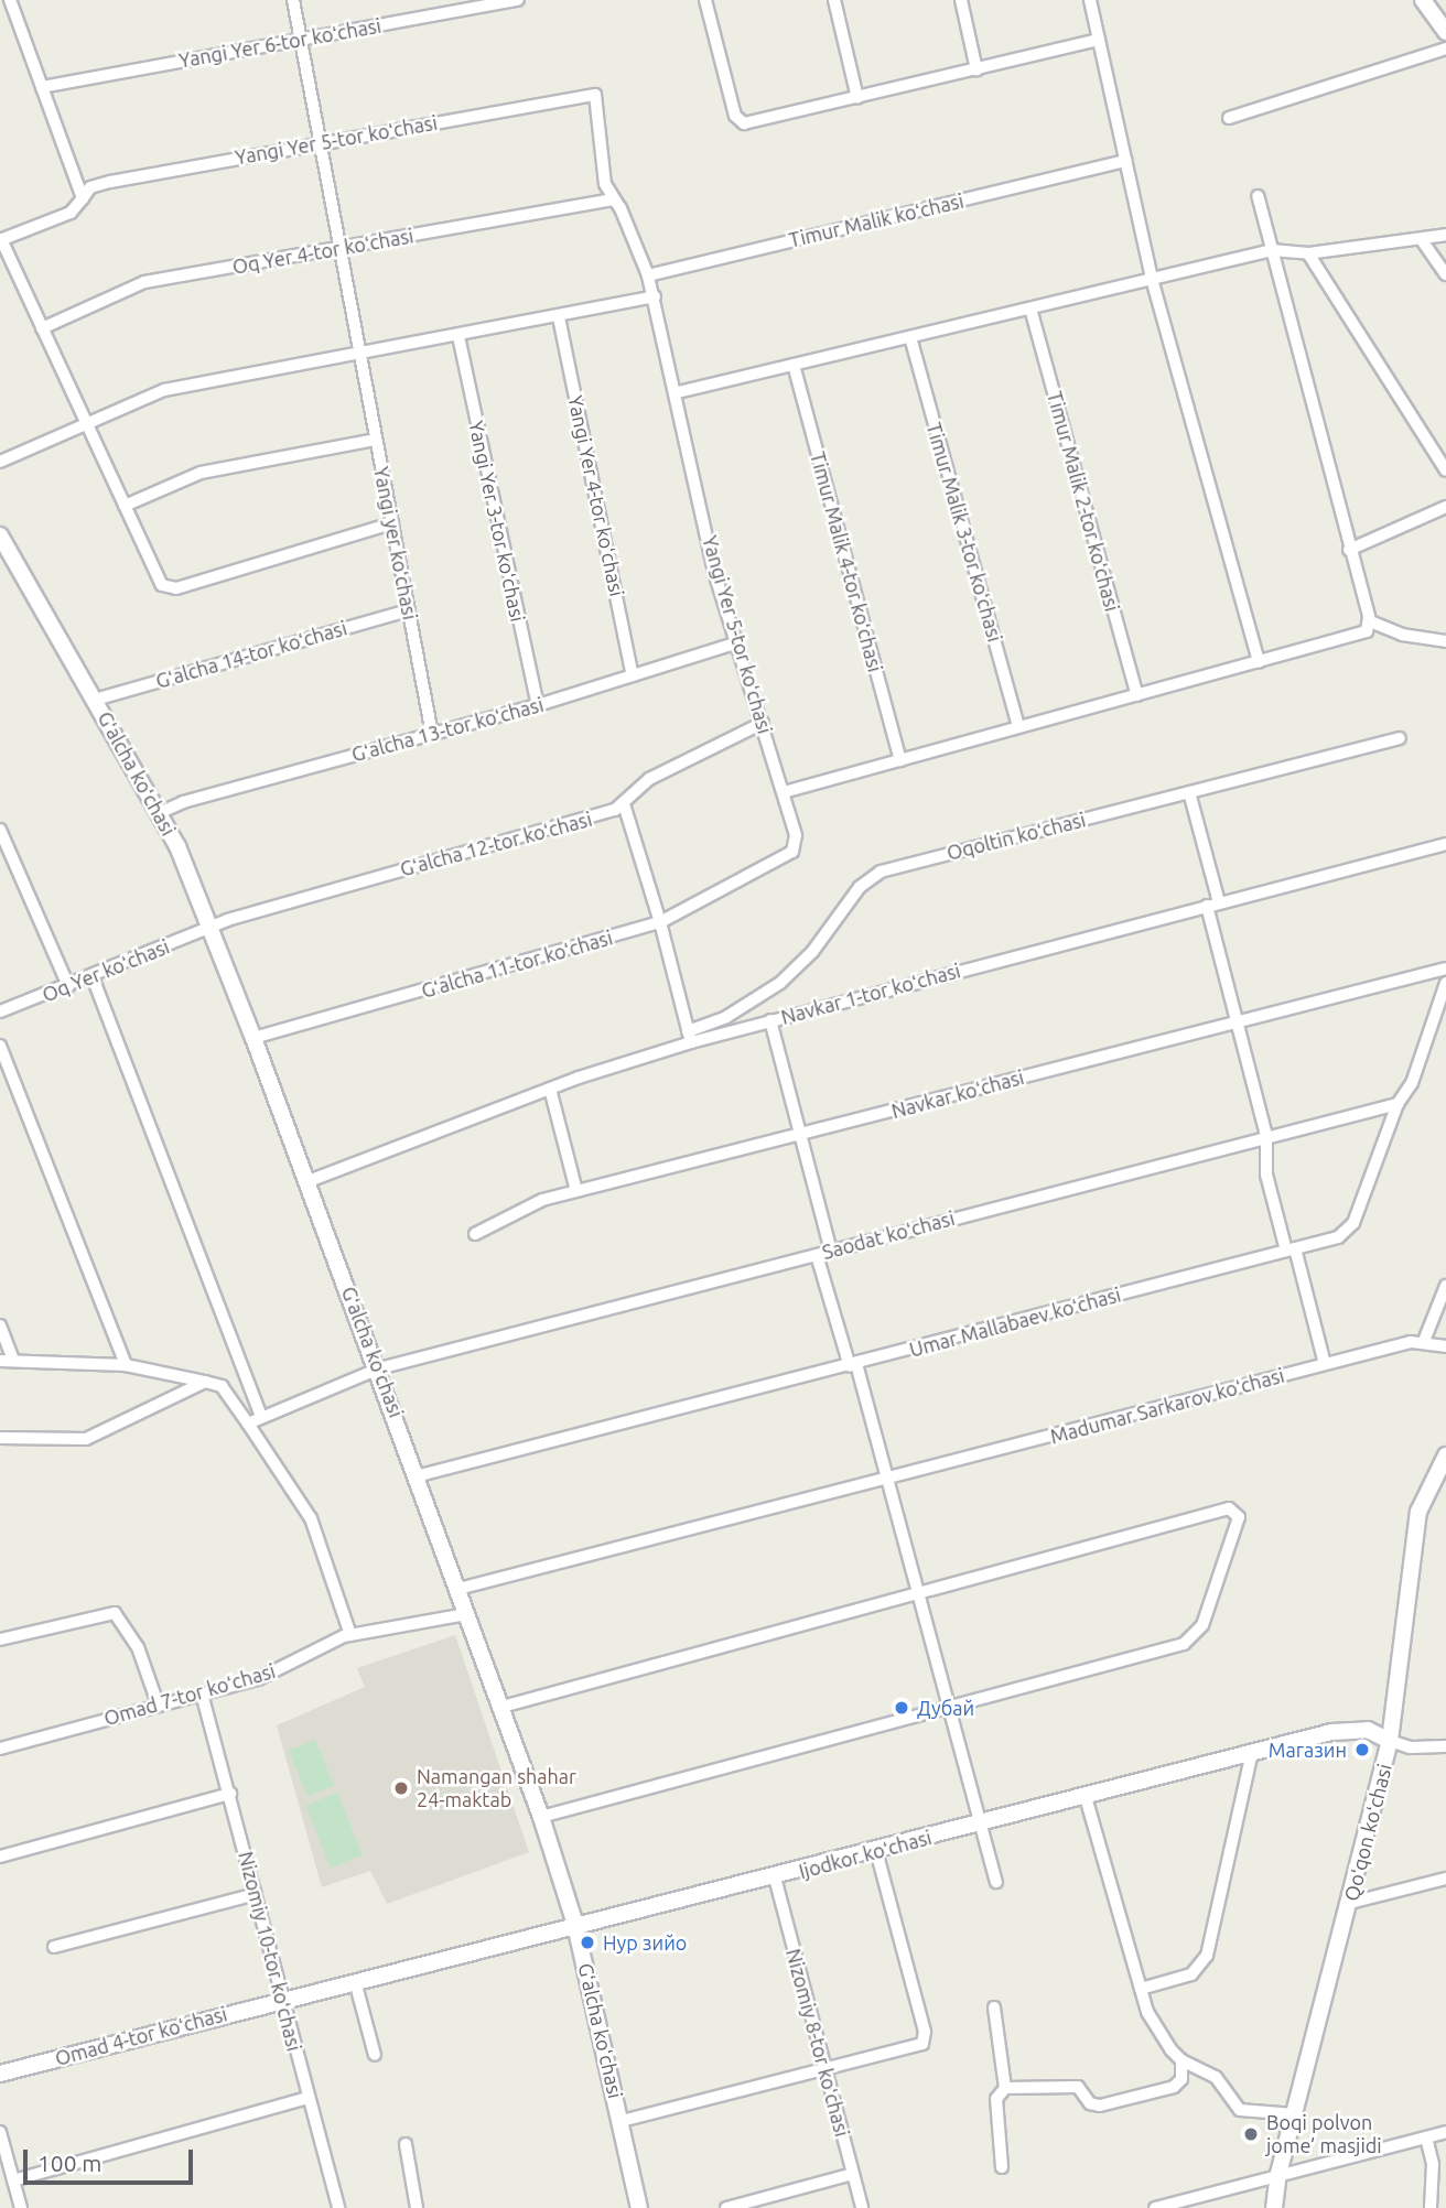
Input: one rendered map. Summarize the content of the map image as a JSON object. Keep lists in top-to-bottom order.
{
  "streets": {
    "street": [
      "Yangi Yer 6-tor koʻchasi",
      "Yangi Yer 5-tor koʻchasi",
      "Timur Malik koʻchasi",
      "Oq Yer 4-tor koʻchasi",
      "Yangi Yer 4-tor koʻchasi",
      "Timur Malik 2-tor koʻchasi",
      "Yangi Yer 3-tor koʻchasi",
      "Timur Malik 3-tor koʻchasi",
      "Yangi yer koʻchasi",
      "Timur Malik 4-tor koʻchasi",
      "Gʻalcha 14-tor koʻchasi",
      "Gʻalcha 13-tor koʻchasi",
      "Gʻalcha koʻchasi",
      "Oqoltin koʻchasi",
      "Gʻalcha 12-tor koʻchasi",
      "Gʻalcha 11-tor koʻchasi",
      "Oq Yer koʻchasi",
      "Navkar 1-tor koʻchasi",
      "Navkar koʻchasi",
      "Saodat koʻchasi",
      "Umar Mallabaev koʻchasi",
      "Madumar Sarkarov koʻchasi",
      "Omad 7-tor koʻchasi",
      "Qoʻqon koʻchasi",
      "Ijodkor koʻchasi",
      "Nizomiy 10-tor koʻchasi",
      "Omad 4-tor koʻchasi",
      "Nizomiy 8-tor koʻchasi"
    ]
  },
  "crossings": [
    ["Yangi Yer 6-tor koʻchasi", "Yangi yer koʻchasi"],
    ["Yangi Yer 5-tor koʻchasi", "Oq Yer 4-tor koʻchasi"],
    ["Yangi Yer 5-tor koʻchasi", "Yangi yer koʻchasi"],
    ["Yangi Yer 5-tor koʻchasi", "Gʻalcha 13-tor koʻchasi"],
    ["Yangi Yer 5-tor koʻchasi", "Gʻalcha 12-tor koʻchasi"],
    ["Yangi Yer 5-tor koʻchasi", "Gʻalcha 11-tor koʻchasi"],
    ["Oq Yer 4-tor koʻchasi", "Yangi yer koʻchasi"],
    ["Yangi Yer 4-tor koʻchasi", "Gʻalcha 13-tor koʻchasi"],
    ["Yangi Yer 3-tor koʻchasi", "Gʻalcha 13-tor koʻchasi"],
    ["Yangi yer koʻchasi", "Gʻalcha 14-tor koʻchasi"],
    ["Yangi yer koʻchasi", "Gʻalcha 13-tor koʻchasi"],
    ["Gʻalcha 14-tor koʻchasi", "Gʻalcha koʻchasi"],
    ["Gʻalcha 13-tor koʻchasi", "Gʻalcha koʻchasi"],
    ["Gʻalcha koʻchasi", "Gʻalcha 12-tor koʻchasi"],
    ["Gʻalcha koʻchasi", "Gʻalcha 11-tor koʻchasi"],
    ["Gʻalcha koʻchasi", "Oq Yer koʻchasi"],
    ["Gʻalcha koʻchasi", "Navkar 1-tor koʻchasi"],
    ["Gʻalcha koʻchasi", "Saodat koʻchasi"],
    ["Gʻalcha koʻchasi", "Umar Mallabaev koʻchasi"],
    ["Gʻalcha koʻchasi", "Madumar Sarkarov koʻchasi"],
    ["Gʻalcha koʻchasi", "Omad 7-tor koʻchasi"],
    ["Gʻalcha koʻchasi", "Ijodkor koʻchasi"],
    ["Oqoltin koʻchasi", "Navkar 1-tor koʻchasi"],
    ["Gʻalcha 12-tor koʻchasi", "Oq Yer koʻchasi"],
    ["Saodat koʻchasi", "Umar Mallabaev koʻchasi"],
    ["Omad 7-tor koʻchasi", "Nizomiy 10-tor koʻchasi"],
    ["Qoʻqon koʻchasi", "Ijodkor koʻchasi"],
    ["Ijodkor koʻchasi", "Nizomiy 10-tor koʻchasi"],
    ["Ijodkor koʻchasi", "Omad 4-tor koʻchasi"],
    ["Ijodkor koʻchasi", "Nizomiy 8-tor koʻchasi"],
    ["Nizomiy 10-tor koʻchasi", "Omad 4-tor koʻchasi"]
  ],
  "places": [
    "Дубай",
    "Магазин",
    "Namangan shahar 24-maktab",
    "Нур зийо",
    "Boqi polvon jome’ masjidi"
  ],
  "scale_bar": "100 m"
}
